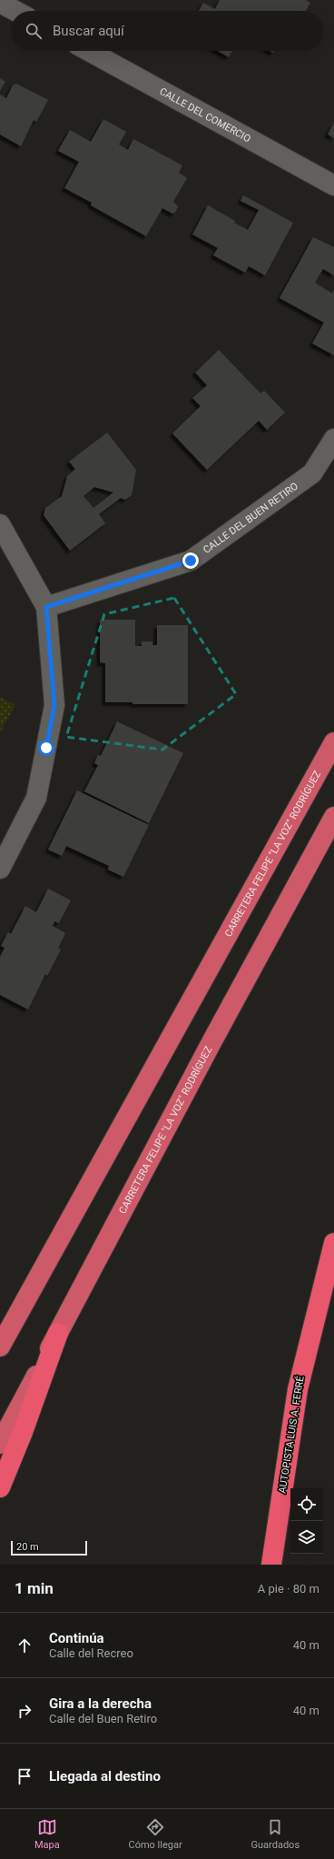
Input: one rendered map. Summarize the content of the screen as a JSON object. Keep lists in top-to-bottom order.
{
  "streets": {
    "highway": ["CARRETERA FELIPE \"LA VOZ\" RODRÍGUEZ", "AUTOPISTA LUIS A. FERRÉ"],
    "street": ["CALLE DEL COMERCIO", "CALLE DEL BUEN RETIRO"]
  },
  "scale_bar": "20 m",
  "page": {
    "search": "Buscar aquí",
    "scale": "20 m",
    "heading": ["1 min", "A pie · 80 m"],
    "list": [
      ["Continúa", "Calle del Recreo", "40 m"],
      ["Gira a la derecha", "Calle del Buen Retiro", "40 m"],
      "Llegada al destino"
    ],
    "nav": ["Mapa", "Cómo llegar", "Guardados"]
  }
}
